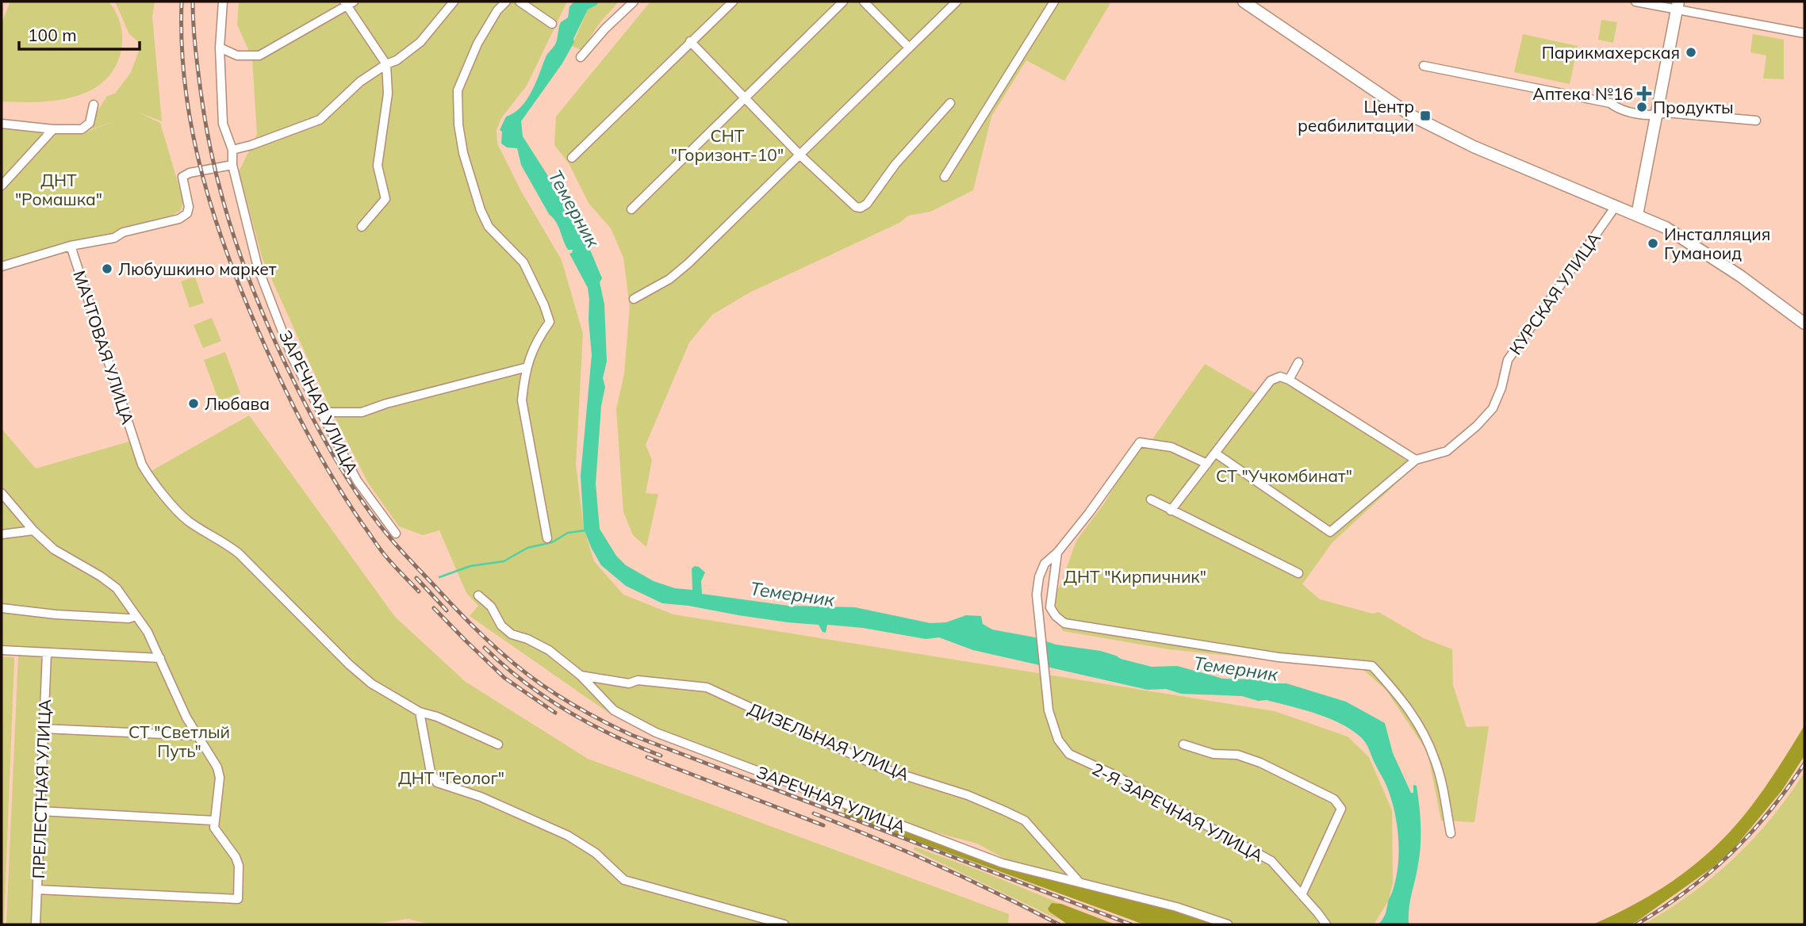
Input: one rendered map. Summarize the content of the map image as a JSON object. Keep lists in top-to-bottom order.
{
  "streets": {
    "street": [
      "КУРСКАЯ УЛИЦА",
      "МАЧТОВАЯ УЛИЦА",
      "ЗАРЕЧНАЯ УЛИЦА",
      "ДИЗЕЛЬНАЯ УЛИЦА",
      "ПРЕЛЕСТНАЯ УЛИЦА",
      "2-Я ЗАРЕЧНАЯ УЛИЦА"
    ]
  },
  "crossings": [
    ["ЗАРЕЧНАЯ УЛИЦА", "ДИЗЕЛЬНАЯ УЛИЦА"]
  ],
  "water": ["Темерник"],
  "parks": [
    "СНТ \"Горизонт-10\"",
    "ДНТ \"Ромашка\"",
    "СТ \"Учкомбинат\"",
    "ДНТ \"Кирпичник\"",
    "СТ \"Светлый Путь\"",
    "ДНТ \"Геолог\""
  ],
  "places": {
    "other": [
      "Парикмахерская",
      "Продукты",
      "Инсталляция Гуманоид",
      "Любушкино маркет",
      "Любава"
    ],
    "health": ["Аптека №16"],
    "transit": ["Центр реабилитации"]
  },
  "scale_bar": "100 m"
}
